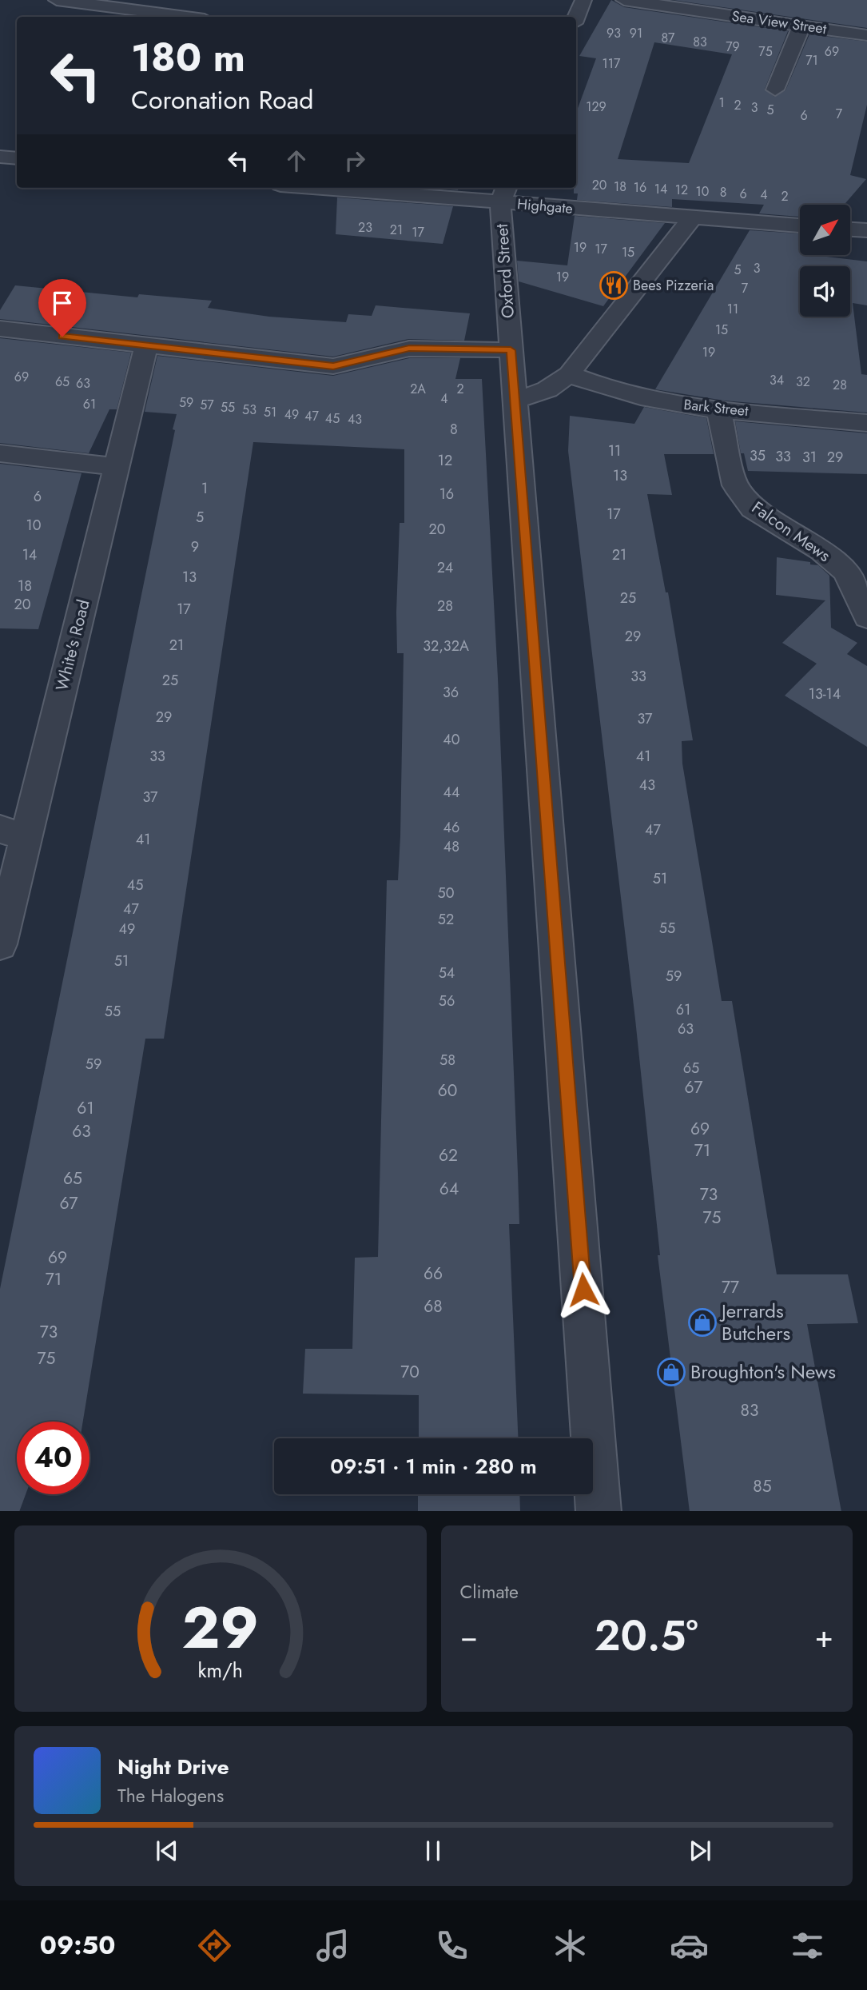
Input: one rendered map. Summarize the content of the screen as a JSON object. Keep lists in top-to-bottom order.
{
  "streets": {
    "street": [
      "Sea View Street",
      "Highgate",
      "Oxford Street",
      "Bark Street",
      "Falcon Mews",
      "White's Road"
    ]
  },
  "crossings": [
    ["Highgate", "Oxford Street"],
    ["Bark Street", "Falcon Mews"]
  ],
  "places": {
    "restaurant": ["Bees Pizzeria"],
    "shop": ["Jerrards Butchers", "Broughton's News"]
  },
  "house_numbers": [
    "93",
    "91",
    "87",
    "83",
    "79",
    "75",
    "69",
    "71",
    "117",
    "1",
    "2",
    "129",
    "3",
    "5",
    "7",
    "6",
    "20",
    "18",
    "16",
    "14",
    "12",
    "10",
    "8",
    "6",
    "4",
    "2",
    "23",
    "21",
    "17",
    "19",
    "17",
    "15",
    "3",
    "5",
    "19",
    "7",
    "11",
    "15",
    "19",
    "69",
    "34",
    "65",
    "32",
    "63",
    "28",
    "2A",
    "2",
    "4",
    "59",
    "61",
    "57",
    "55",
    "53",
    "51",
    "49",
    "47",
    "45",
    "43",
    "8",
    "11",
    "35",
    "33",
    "31",
    "29",
    "12",
    "13",
    "1",
    "16",
    "6",
    "17",
    "5",
    "10",
    "20",
    "9",
    "14",
    "21",
    "24",
    "13",
    "18",
    "25",
    "20",
    "28",
    "17",
    "29",
    "21",
    "32,32A",
    "33",
    "25",
    "36",
    "13-14",
    "29",
    "37",
    "40",
    "33",
    "41",
    "43",
    "44",
    "37",
    "46",
    "47",
    "41",
    "48",
    "51",
    "45",
    "50",
    "47",
    "52",
    "55",
    "49",
    "51",
    "54",
    "59",
    "56",
    "61",
    "55",
    "63",
    "58",
    "59",
    "65",
    "67",
    "60",
    "61",
    "69",
    "63",
    "71",
    "62",
    "65",
    "64",
    "73",
    "67",
    "75",
    "69",
    "66",
    "71",
    "77",
    "68",
    "73",
    "75",
    "70",
    "83",
    "85"
  ],
  "north": "top right",
  "page": {
    "turn": ["180 m", "Coronation Road"],
    "limit": "40",
    "trip": "09:51 · 1 min · 280 m",
    "tile": "Climate",
    "heat": ["−", "20.5°", "+"],
    "song": ["Night Drive", "The Halogens"],
    "tabs": "09:50",
    "gauge": ["29", "km/h"]
  }
}
